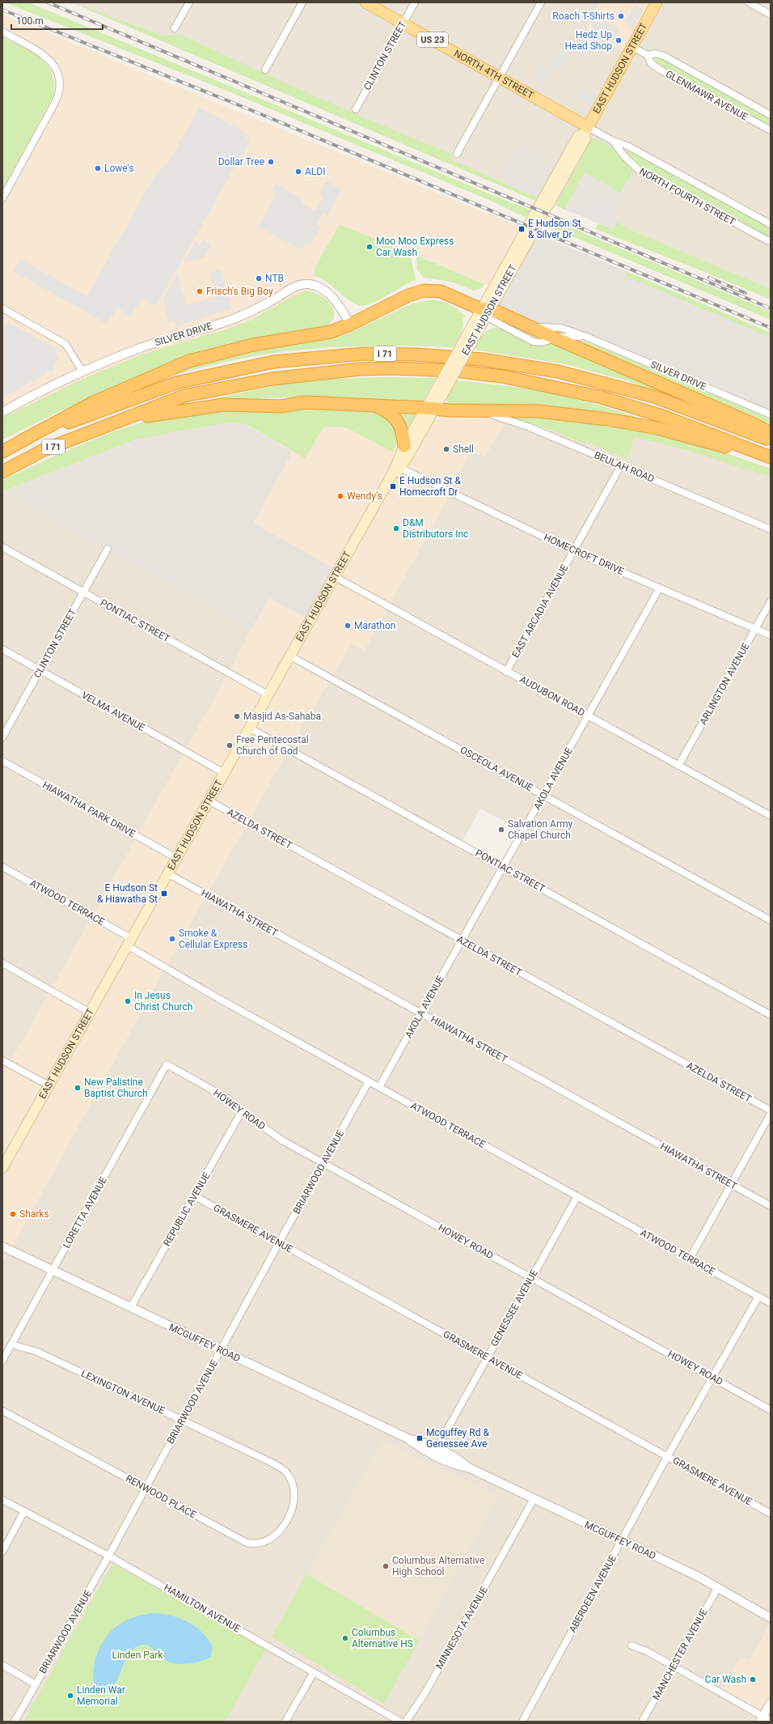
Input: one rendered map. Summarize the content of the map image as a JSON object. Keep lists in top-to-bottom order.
{
  "streets": {
    "highway": ["I 71"],
    "main road": ["US 23", "EAST HUDSON STREET", "NORTH 4TH STREET"],
    "street": [
      "CLINTON STREET",
      "GLENMAWR AVENUE",
      "NORTH FOURTH STREET",
      "SILVER DRIVE",
      "BEULAH ROAD",
      "HOMECROFT DRIVE",
      "EAST ARCADIA AVENUE",
      "PONTIAC STREET",
      "ARLINGTON AVENUE",
      "AUDUBON ROAD",
      "VELMA AVENUE",
      "OSCEOLA AVENUE",
      "AKOLA AVENUE",
      "HIAWATHA PARK DRIVE",
      "AZELDA STREET",
      "ATWOOD TERRACE",
      "HIAWATHA STREET",
      "HOWEY ROAD",
      "BRIARWOOD AVENUE",
      "REPUBLIC AVENUE",
      "LORETTA AVENUE",
      "GRASMERE AVENUE",
      "GENESSEE AVENUE",
      "MCGUFFEY ROAD",
      "LEXINGTON AVENUE",
      "RENWOOD PLACE",
      "ABERDEEN AVENUE",
      "HAMILTON AVENUE",
      "MINNESOTA AVENUE",
      "MANCHESTER AVENUE"
    ]
  },
  "crossings": [
    ["CLINTON STREET", "NORTH 4TH STREET"],
    ["CLINTON STREET", "PONTIAC STREET"],
    ["CLINTON STREET", "VELMA AVENUE"],
    ["EAST HUDSON STREET", "NORTH 4TH STREET"],
    ["EAST HUDSON STREET", "GLENMAWR AVENUE"],
    ["EAST HUDSON STREET", "NORTH FOURTH STREET"],
    ["EAST HUDSON STREET", "SILVER DRIVE"],
    ["EAST HUDSON STREET", "HOMECROFT DRIVE"],
    ["EAST HUDSON STREET", "PONTIAC STREET"],
    ["EAST HUDSON STREET", "AUDUBON ROAD"],
    ["EAST HUDSON STREET", "VELMA AVENUE"],
    ["EAST HUDSON STREET", "OSCEOLA AVENUE"],
    ["EAST HUDSON STREET", "HIAWATHA PARK DRIVE"],
    ["EAST HUDSON STREET", "AZELDA STREET"],
    ["EAST HUDSON STREET", "ATWOOD TERRACE"],
    ["EAST HUDSON STREET", "HIAWATHA STREET"],
    ["NORTH 4TH STREET", "NORTH FOURTH STREET"],
    ["BEULAH ROAD", "EAST ARCADIA AVENUE"],
    ["HOMECROFT DRIVE", "EAST ARCADIA AVENUE"],
    ["HOMECROFT DRIVE", "ARLINGTON AVENUE"],
    ["HOMECROFT DRIVE", "AKOLA AVENUE"],
    ["EAST ARCADIA AVENUE", "AUDUBON ROAD"],
    ["PONTIAC STREET", "AKOLA AVENUE"],
    ["ARLINGTON AVENUE", "AUDUBON ROAD"],
    ["AUDUBON ROAD", "AKOLA AVENUE"],
    ["OSCEOLA AVENUE", "AKOLA AVENUE"],
    ["AKOLA AVENUE", "AZELDA STREET"],
    ["AKOLA AVENUE", "ATWOOD TERRACE"],
    ["AKOLA AVENUE", "HIAWATHA STREET"],
    ["ATWOOD TERRACE", "BRIARWOOD AVENUE"],
    ["ATWOOD TERRACE", "GENESSEE AVENUE"],
    ["ATWOOD TERRACE", "ABERDEEN AVENUE"],
    ["HOWEY ROAD", "BRIARWOOD AVENUE"],
    ["HOWEY ROAD", "REPUBLIC AVENUE"],
    ["HOWEY ROAD", "LORETTA AVENUE"],
    ["HOWEY ROAD", "GENESSEE AVENUE"],
    ["HOWEY ROAD", "ABERDEEN AVENUE"],
    ["BRIARWOOD AVENUE", "GRASMERE AVENUE"],
    ["BRIARWOOD AVENUE", "MCGUFFEY ROAD"],
    ["BRIARWOOD AVENUE", "LEXINGTON AVENUE"],
    ["BRIARWOOD AVENUE", "RENWOOD PLACE"],
    ["BRIARWOOD AVENUE", "HAMILTON AVENUE"],
    ["REPUBLIC AVENUE", "GRASMERE AVENUE"],
    ["REPUBLIC AVENUE", "MCGUFFEY ROAD"],
    ["LORETTA AVENUE", "MCGUFFEY ROAD"],
    ["LORETTA AVENUE", "LEXINGTON AVENUE"],
    ["GRASMERE AVENUE", "GENESSEE AVENUE"],
    ["GRASMERE AVENUE", "ABERDEEN AVENUE"],
    ["GENESSEE AVENUE", "MCGUFFEY ROAD"],
    ["MCGUFFEY ROAD", "ABERDEEN AVENUE"],
    ["MCGUFFEY ROAD", "MINNESOTA AVENUE"],
    ["MCGUFFEY ROAD", "MANCHESTER AVENUE"],
    ["LEXINGTON AVENUE", "RENWOOD PLACE"]
  ],
  "parks": ["Linden Park"],
  "places": {
    "other": [
      "Roach T-Shirts",
      "Hedz Up Head Shop",
      "Dollar Tree",
      "Lowe's",
      "ALDI",
      "Moo Moo Express Car Wash",
      "NTB",
      "Frisch's Big Boy",
      "Shell",
      "Wendy's",
      "D&M Distributors Inc",
      "Marathon",
      "Masjid As-Sahaba",
      "Free Pentecostal Church of God",
      "Salvation Army Chapel Church",
      "Smoke & Cellular Express",
      "In Jesus Christ Church",
      "New Palistine Baptist Church",
      "Sharks",
      "Columbus Alternative High School",
      "Columbus Alternative HS",
      "Car Wash",
      "Linden War Memorial"
    ],
    "transit": [
      "E Hudson St & Silver Dr",
      "E Hudson St & Homecroft Dr",
      "E Hudson St & Hiawatha St",
      "Mcguffey Rd & Genessee Ave"
    ]
  },
  "scale_bar": "100 m"
}
